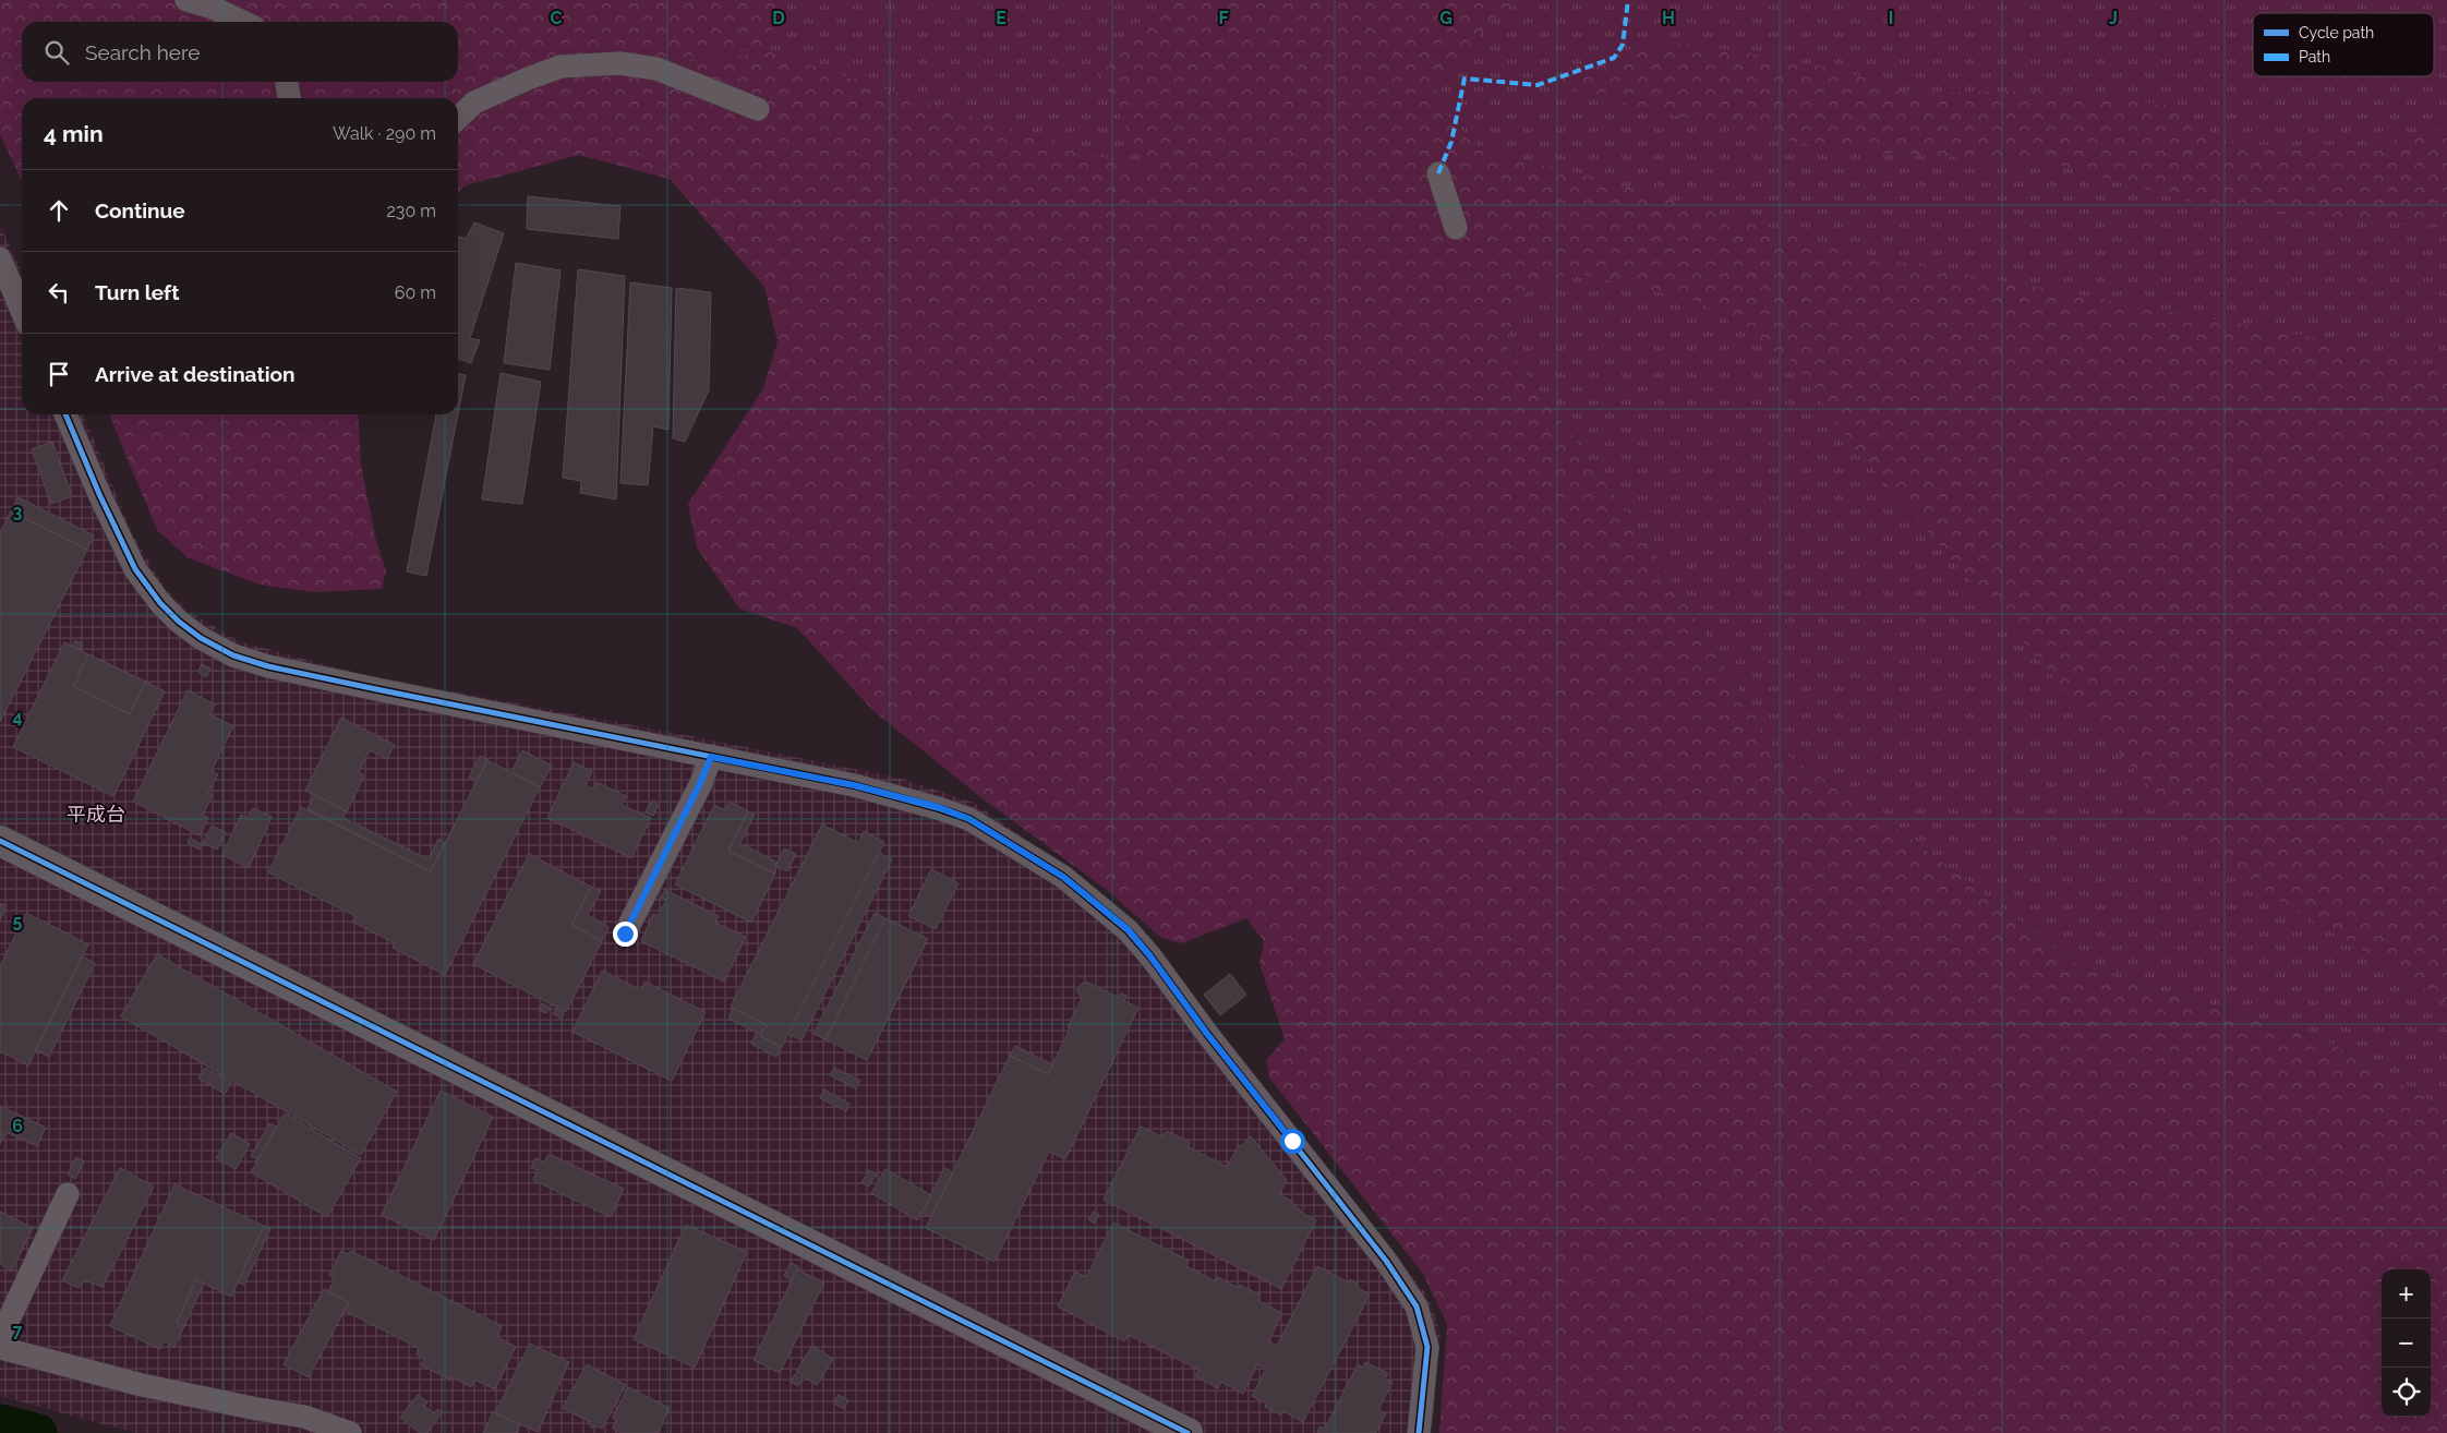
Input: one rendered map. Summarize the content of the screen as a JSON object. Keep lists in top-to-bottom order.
{
  "districts": ["平成台"],
  "legend": ["Cycle path", "Path"],
  "page": {
    "search": "Search here",
    "heading": ["4 min", "Walk · 290 m"],
    "list": [
      ["Continue", "230 m"],
      ["Turn left", "60 m"],
      "Arrive at destination"
    ],
    "map_buttons": ["+", "−"]
  },
  "grid": {
    "columns": [
      "C",
      "D",
      "E",
      "F",
      "G",
      "H",
      "I",
      "J"
    ],
    "rows": [
      "3",
      "4",
      "5",
      "6",
      "7"
    ]
  }
}
